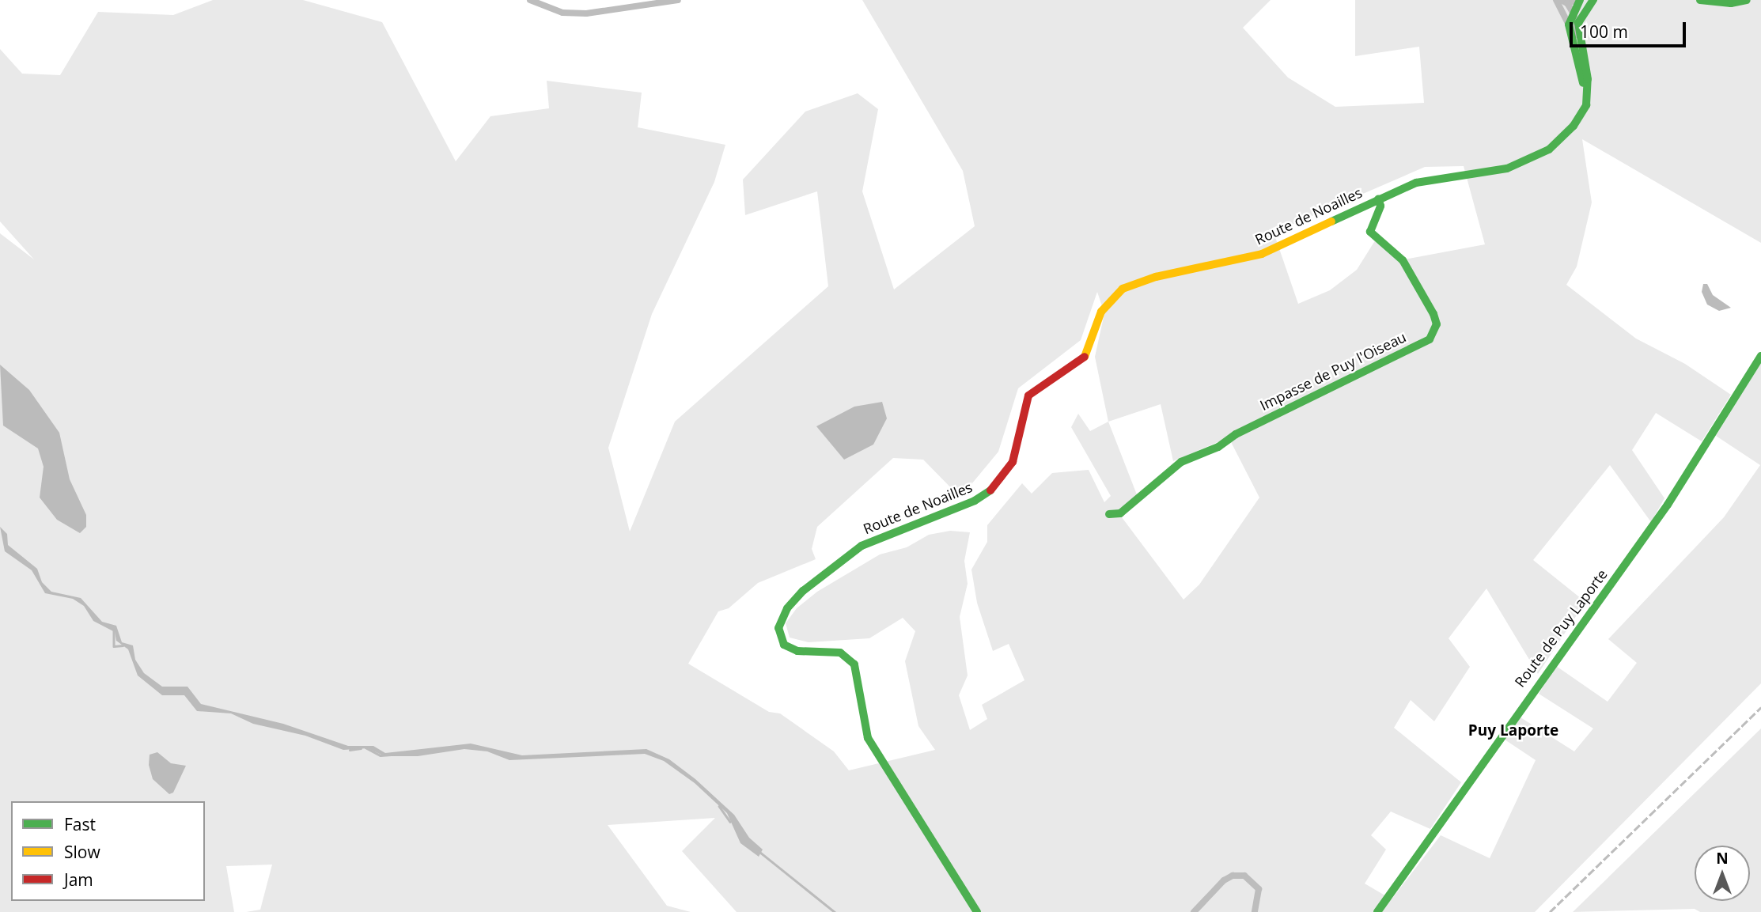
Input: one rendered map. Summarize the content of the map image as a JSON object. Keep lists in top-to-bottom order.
{
  "streets": {
    "main road": ["Route de Noailles", "Impasse de Puy l'Oiseau", "Route de Puy Laporte"]
  },
  "crossings": [
    ["Route de Noailles", "Impasse de Puy l'Oiseau"]
  ],
  "districts": ["Puy Laporte"],
  "legend": ["Fast", "Slow", "Jam"],
  "scale_bar": "100 m",
  "north": "top"
}
